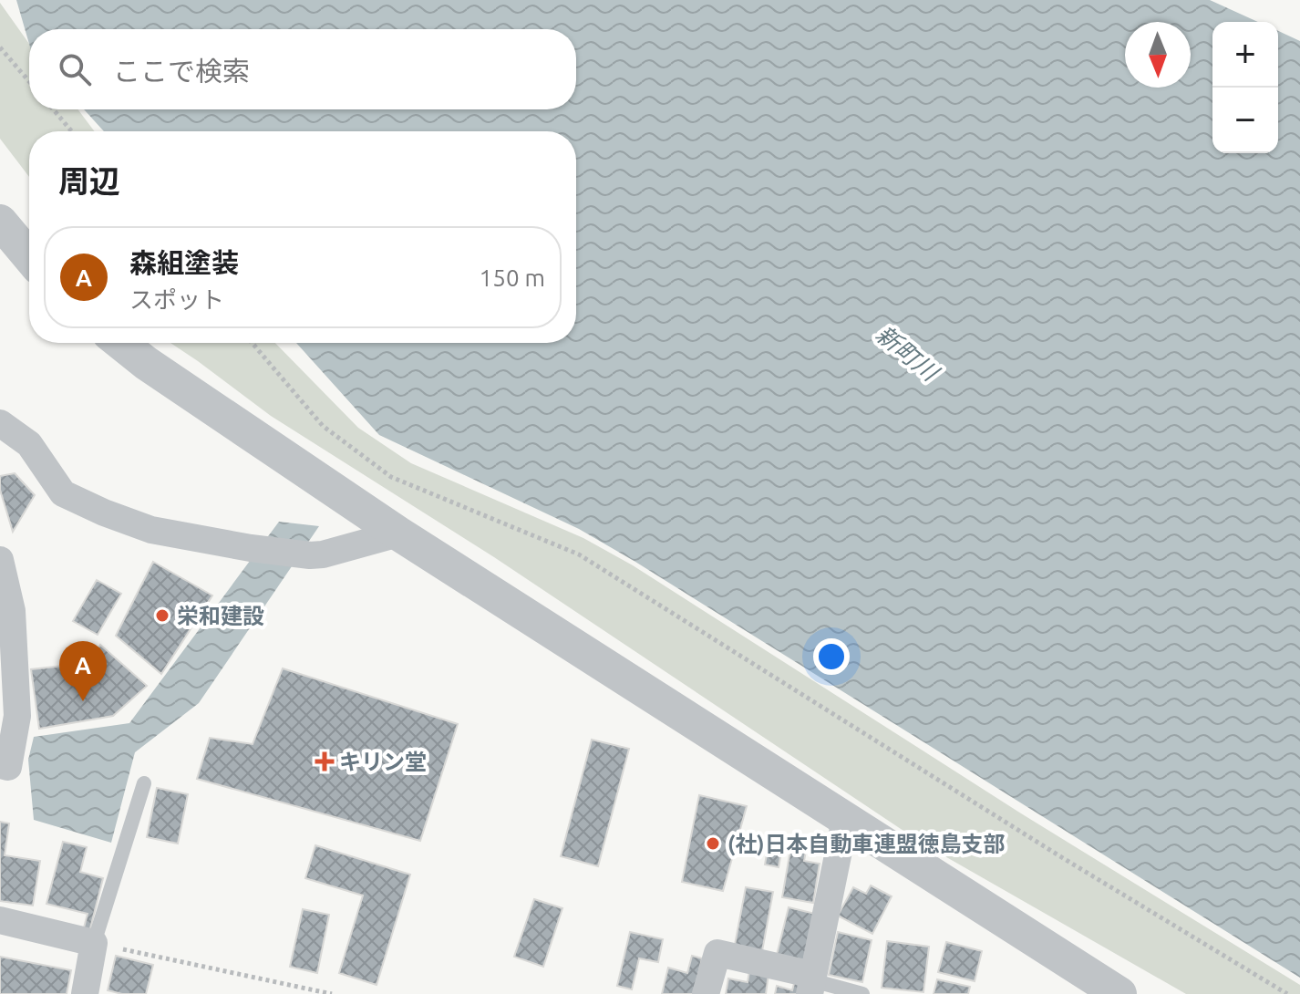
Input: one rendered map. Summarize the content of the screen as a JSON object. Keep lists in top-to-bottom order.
{
  "water": ["新町川"],
  "places": {
    "other": ["栄和建設", "(社)日本自動車連盟徳島支部"],
    "health": ["キリン堂"]
  },
  "north": "bottom",
  "page": {
    "map_buttons": ["+", "−"],
    "search": "ここで検索",
    "heading": "周辺",
    "list": [
      {
        "mark": "A",
        "name": "森組塗装",
        "note": "スポット",
        "value": "150 m"
      }
    ],
    "pins": "A"
  }
}
